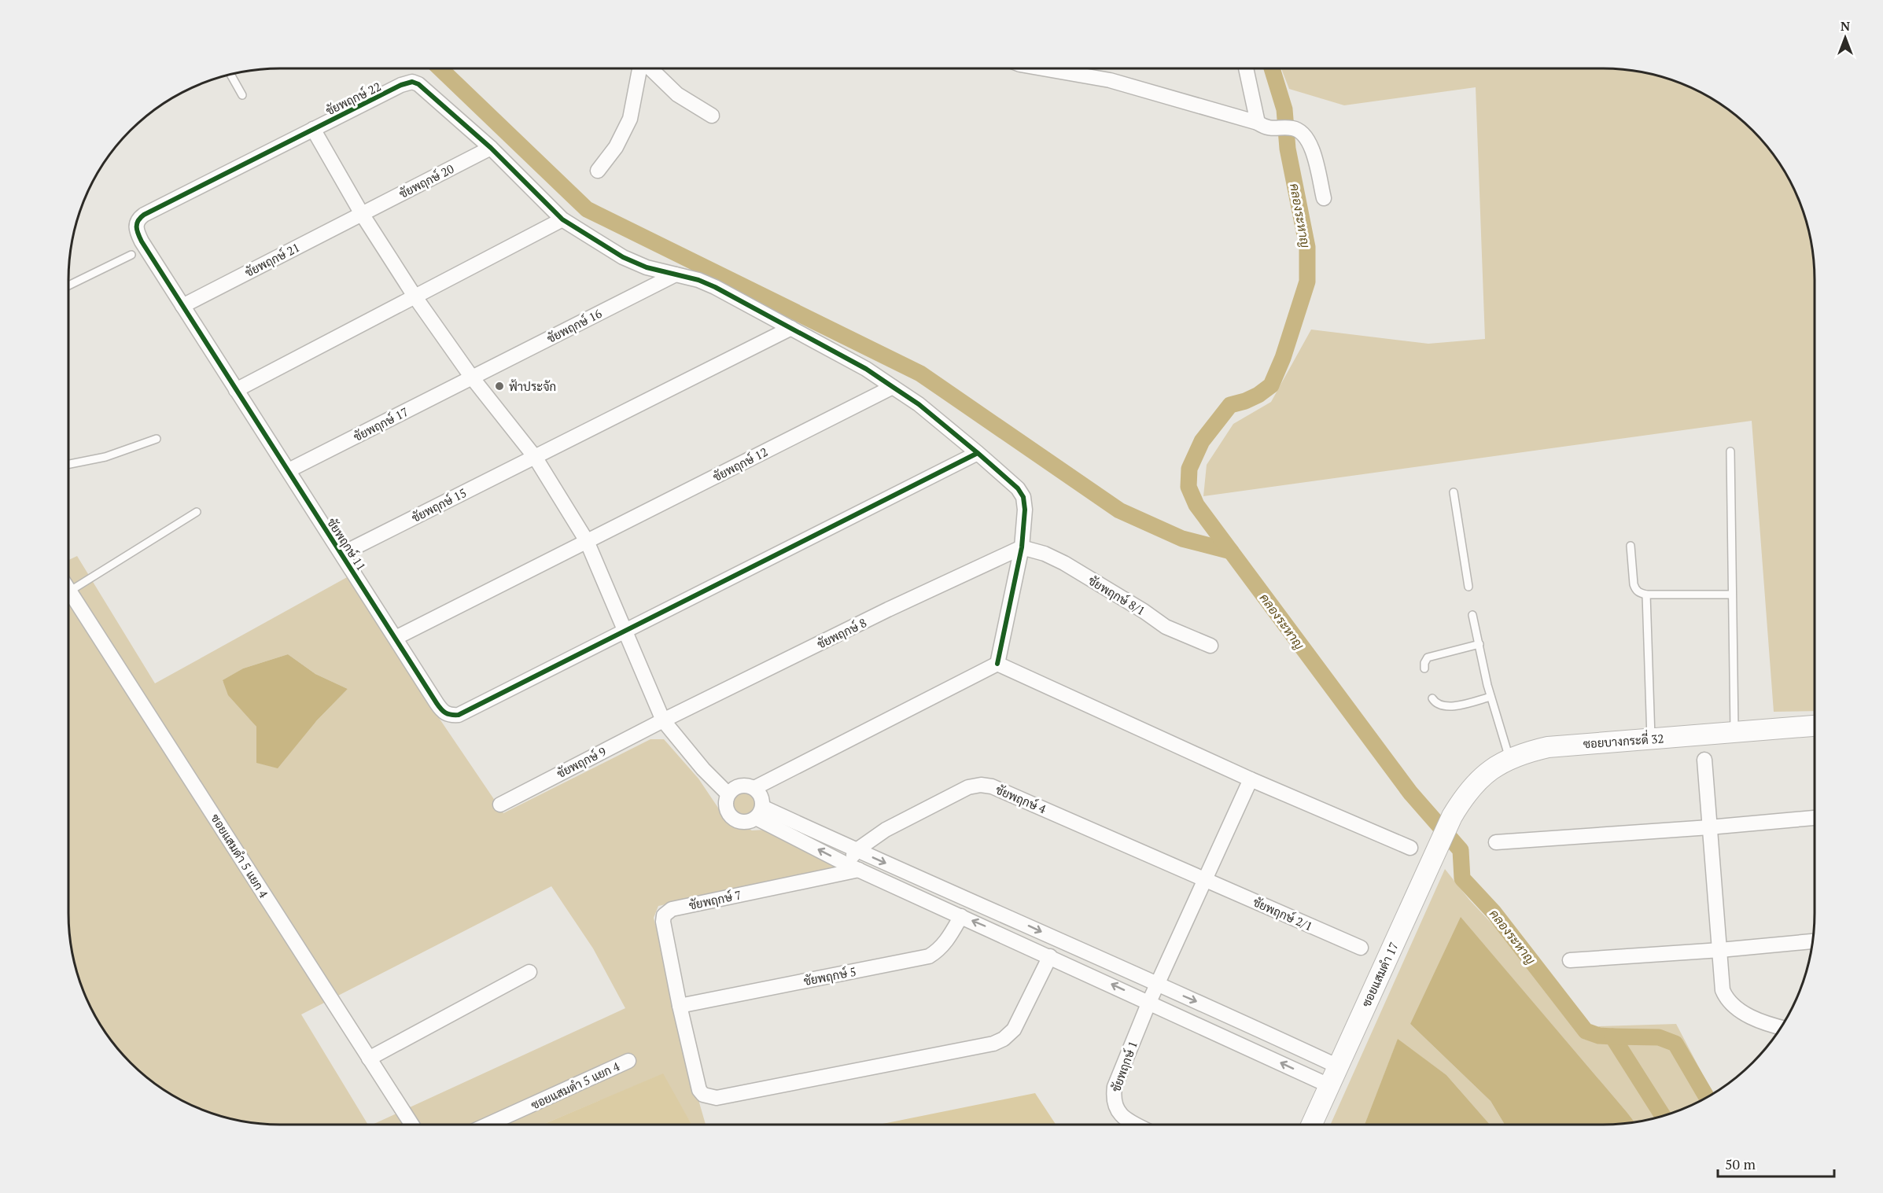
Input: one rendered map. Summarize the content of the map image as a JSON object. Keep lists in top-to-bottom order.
{
  "streets": {
    "street": [
      "ชัยพฤกษ์ 22",
      "ชัยพฤกษ์ 20",
      "ชัยพฤกษ์ 21",
      "ชัยพฤกษ์ 16",
      "ชัยพฤกษ์ 17",
      "ชัยพฤกษ์ 12",
      "ชัยพฤกษ์ 15",
      "ชัยพฤกษ์ 11",
      "ชัยพฤกษ์ 8/1",
      "ชัยพฤกษ์ 8",
      "ซอยบางกระดี่ 32",
      "ชัยพฤกษ์ 9",
      "ชัยพฤกษ์ 4",
      "ซอยแสมดำ 5 แยก 4",
      "ชัยพฤกษ์ 7",
      "ชัยพฤกษ์ 2/1",
      "ซอยแสมดำ 17",
      "ชัยพฤกษ์ 5",
      "ชัยพฤกษ์ 1"
    ]
  },
  "crossings": [
    ["ชัยพฤกษ์ 22", "ชัยพฤกษ์ 20"],
    ["ชัยพฤกษ์ 22", "ชัยพฤกษ์ 11"],
    ["ชัยพฤกษ์ 20", "ชัยพฤกษ์ 21"],
    ["ชัยพฤกษ์ 21", "ชัยพฤกษ์ 11"],
    ["ชัยพฤกษ์ 16", "ชัยพฤกษ์ 17"],
    ["ชัยพฤกษ์ 17", "ชัยพฤกษ์ 11"],
    ["ชัยพฤกษ์ 12", "ชัยพฤกษ์ 11"],
    ["ชัยพฤกษ์ 15", "ชัยพฤกษ์ 11"],
    ["ชัยพฤกษ์ 8/1", "ชัยพฤกษ์ 8"],
    ["ชัยพฤกษ์ 8", "ชัยพฤกษ์ 9"],
    ["ซอยบางกระดี่ 32", "ซอยแสมดำ 17"],
    ["ชัยพฤกษ์ 4", "ชัยพฤกษ์ 7"],
    ["ชัยพฤกษ์ 4", "ชัยพฤกษ์ 2/1"],
    ["ชัยพฤกษ์ 4", "ชัยพฤกษ์ 1"],
    ["ชัยพฤกษ์ 7", "ชัยพฤกษ์ 5"],
    ["ชัยพฤกษ์ 2/1", "ชัยพฤกษ์ 1"]
  ],
  "water": ["คลองระหาญ"],
  "places": ["ฟ้าประจัก"],
  "scale_bar": "50 m",
  "north": "top"
}
